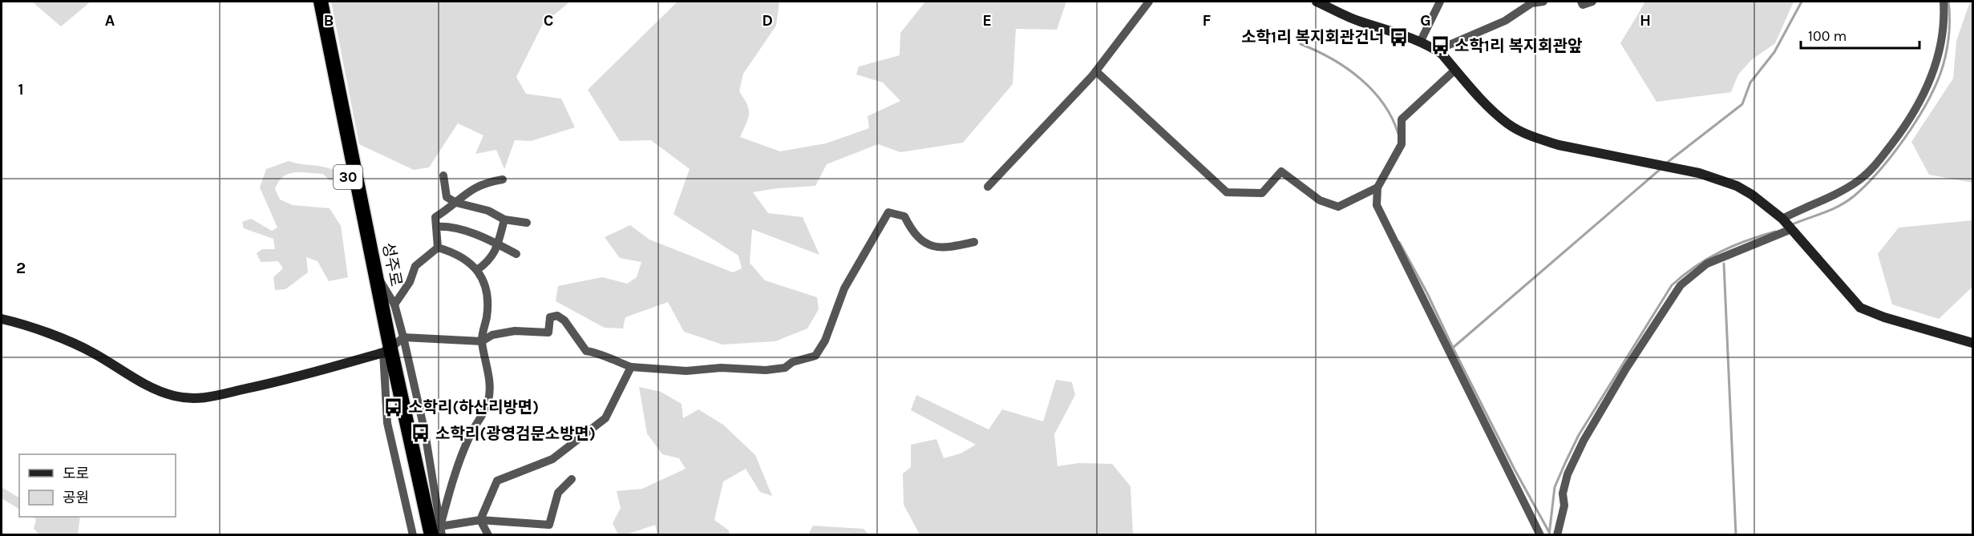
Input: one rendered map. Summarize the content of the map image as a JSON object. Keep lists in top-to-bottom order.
{
  "streets": {
    "highway": ["30", "성주로"]
  },
  "places": {
    "bus stop": [
      "소학1리 복지회관건너",
      "소학1리 복지회관앞",
      "소학리(하산리방면)",
      "소학리(광영검문소방면)"
    ]
  },
  "legend": ["도로", "공원"],
  "scale_bar": "100 m",
  "grid": {
    "columns": [
      "A",
      "B",
      "C",
      "D",
      "E",
      "F",
      "G",
      "H"
    ],
    "rows": ["1", "2"]
  }
}
